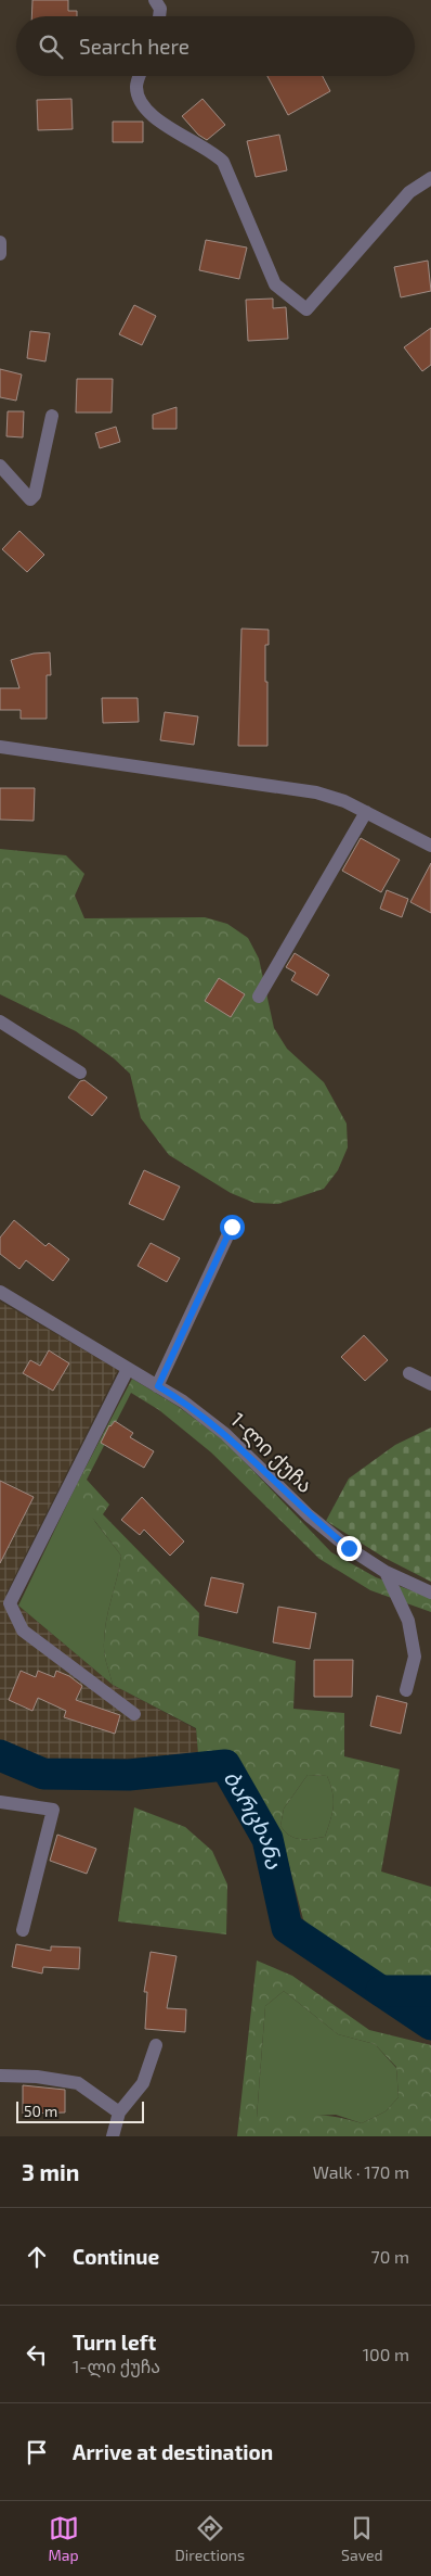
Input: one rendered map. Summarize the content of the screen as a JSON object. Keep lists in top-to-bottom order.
{
  "streets": {
    "street": ["1-ლი ქუჩა"]
  },
  "water": ["ბარცხანა"],
  "scale_bar": "50 m",
  "page": {
    "search": "Search here",
    "scale": "50 m",
    "heading": ["3 min", "Walk · 170 m"],
    "list": [
      ["Continue", "70 m"],
      ["Turn left", "1-ლი ქუჩა", "100 m"],
      "Arrive at destination"
    ],
    "nav": ["Map", "Directions", "Saved"]
  }
}
